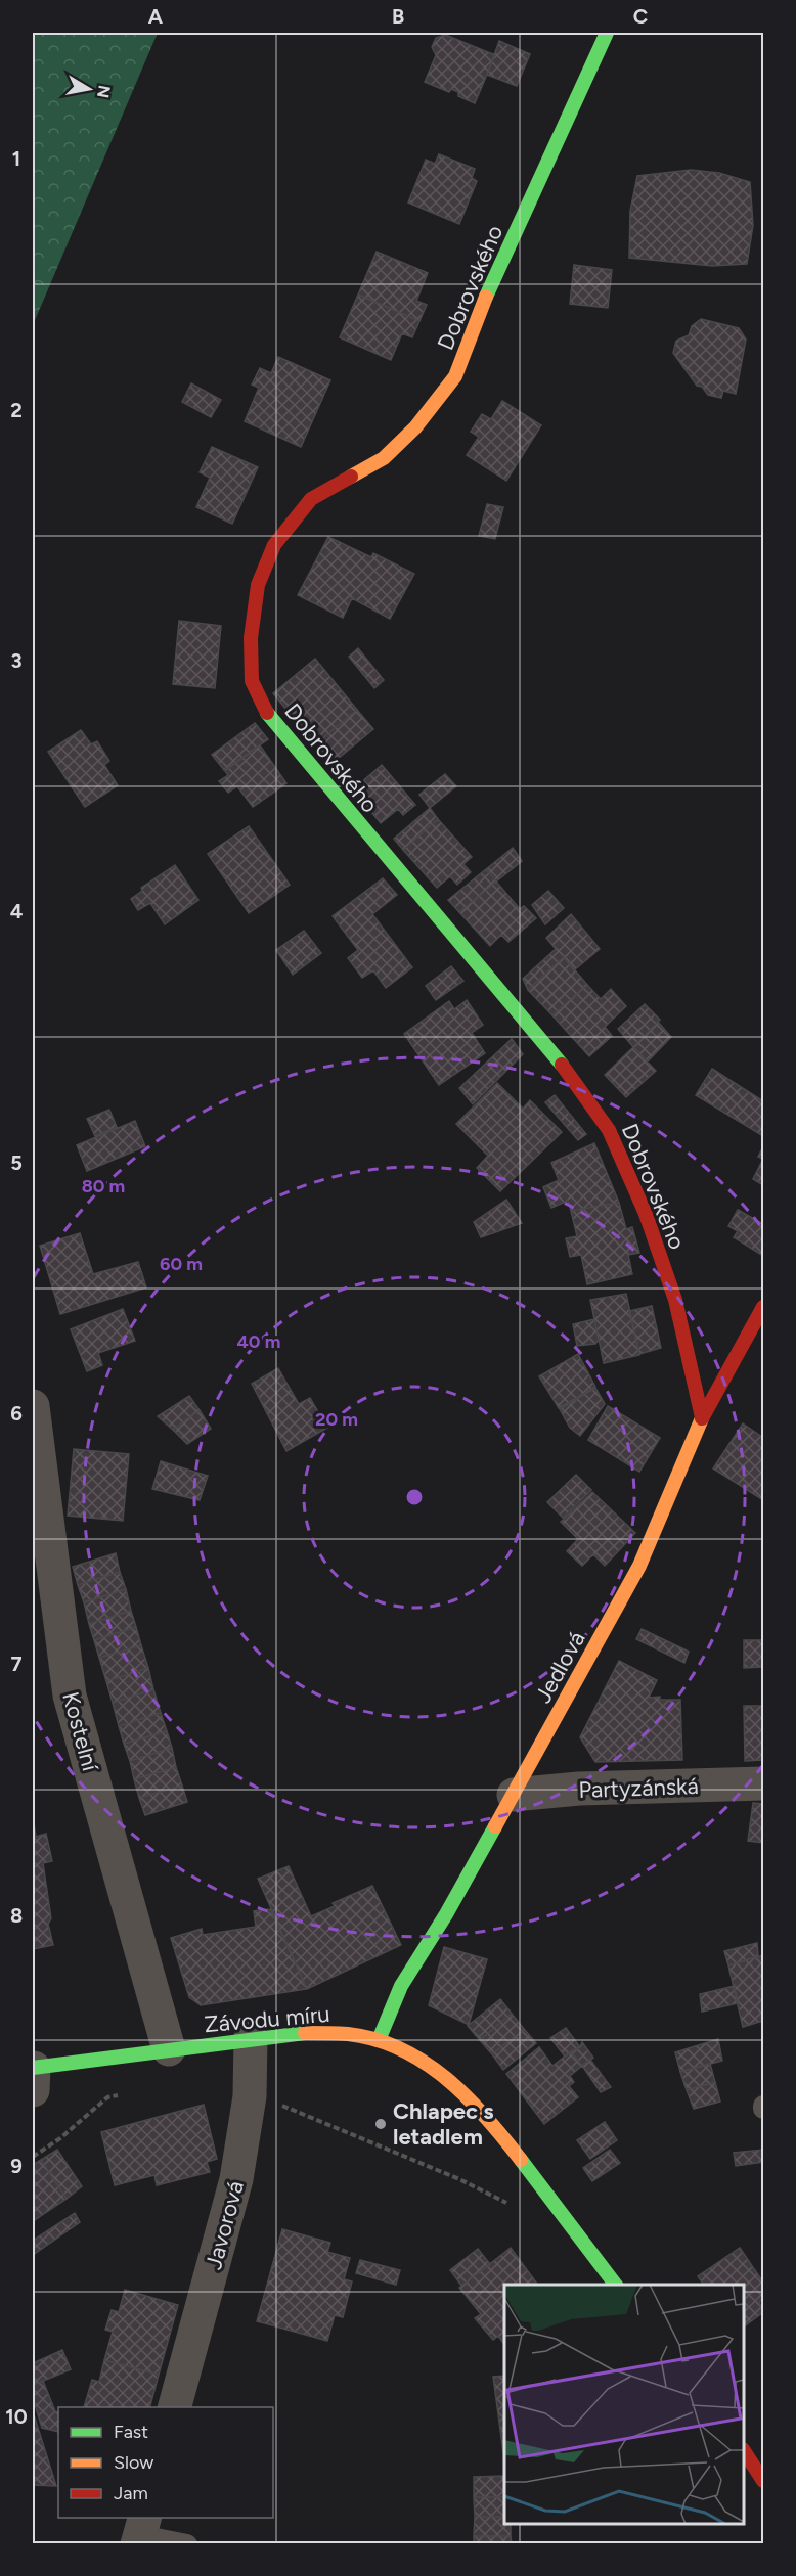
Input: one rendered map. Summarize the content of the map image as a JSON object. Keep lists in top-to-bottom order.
{
  "streets": {
    "street": [
      "Dobrovského",
      "Jedlová",
      "Kostelní",
      "Partyzánská",
      "Závodu míru",
      "Javorová"
    ]
  },
  "crossings": [
    ["Dobrovského", "Jedlová"],
    ["Jedlová", "Partyzánská"],
    ["Jedlová", "Závodu míru"],
    ["Kostelní", "Závodu míru"],
    ["Závodu míru", "Javorová"]
  ],
  "places": ["Chlapec s letadlem"],
  "legend": ["Fast", "Slow", "Jam"],
  "north": "right",
  "grid": {
    "columns": ["A", "B", "C"],
    "rows": [
      "1",
      "2",
      "3",
      "4",
      "5",
      "6",
      "7",
      "8",
      "9",
      "10"
    ]
  },
  "rings": [
    "80 m",
    "60 m",
    "40 m",
    "20 m"
  ]
}
